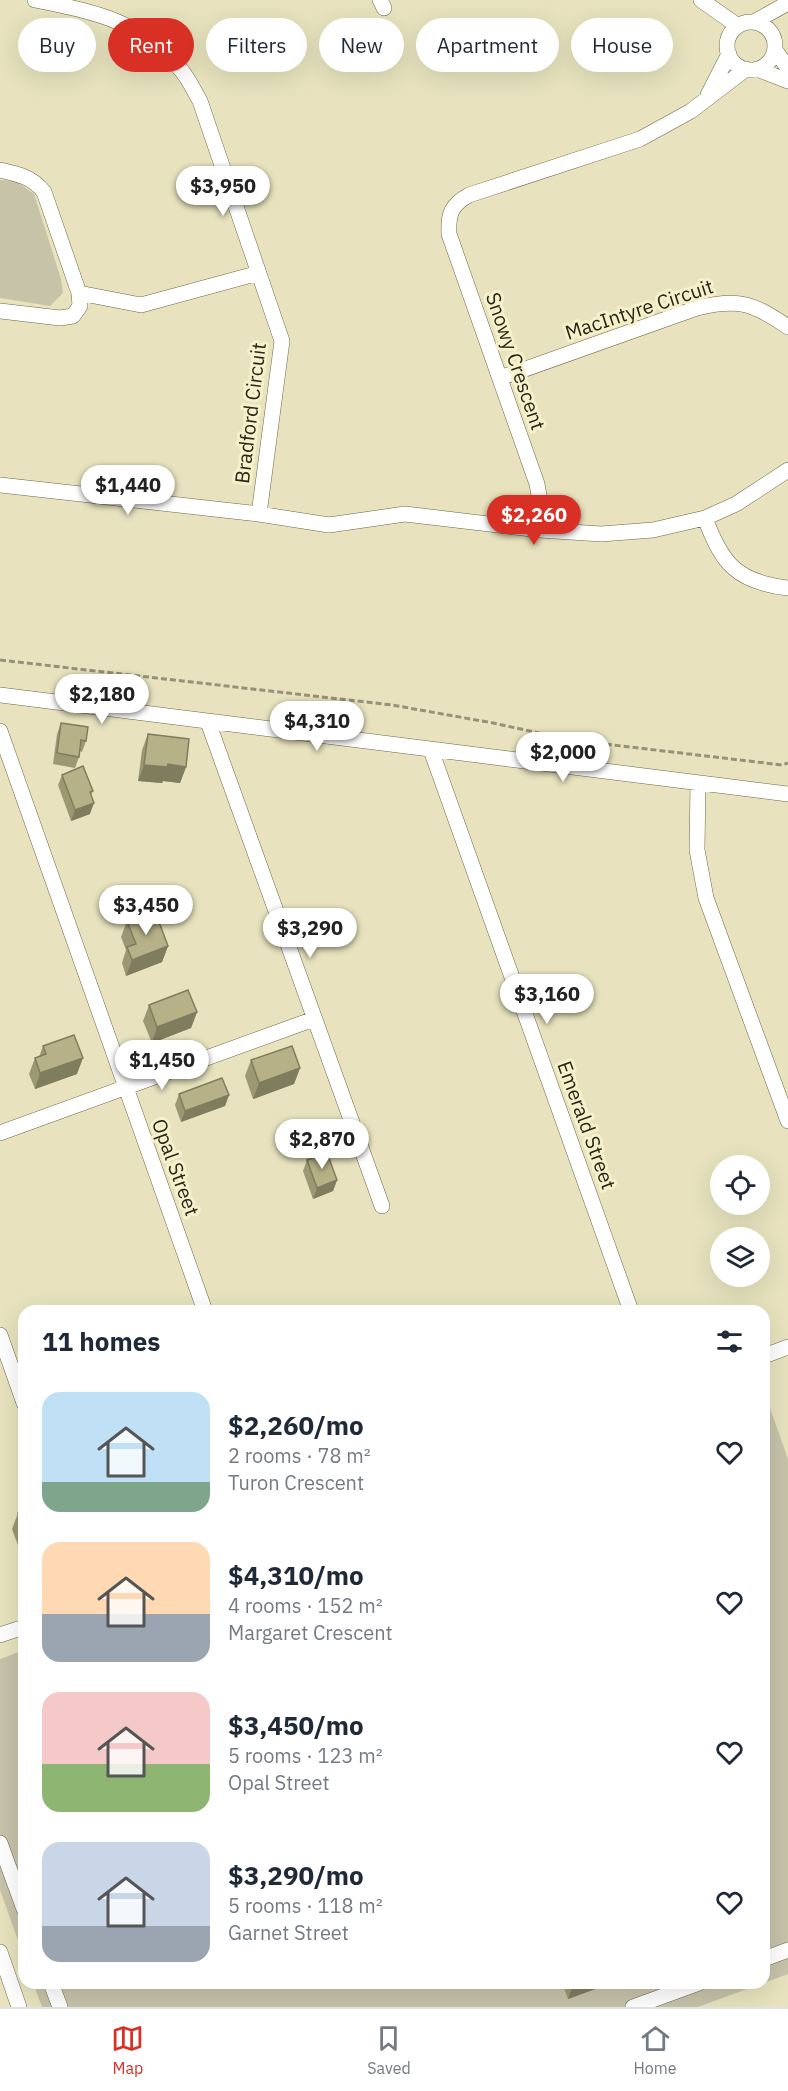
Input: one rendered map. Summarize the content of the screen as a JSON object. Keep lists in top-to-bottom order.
{
  "streets": {
    "street": [
      "MacIntyre Circuit",
      "Snowy Crescent",
      "Bradford Circuit",
      "Emerald Street",
      "Opal Street"
    ]
  },
  "crossings": [
    ["MacIntyre Circuit", "Snowy Crescent"]
  ],
  "page": {
    "chip": [
      "Buy",
      "Rent",
      "Filters",
      "New",
      "Apartment",
      "House"
    ],
    "price": [
      "$3,950",
      "$1,440",
      "$2,260",
      "$2,180",
      "$4,310",
      "$2,000",
      "$3,450",
      "$3,290",
      "$3,160",
      "$1,450",
      "$2,870"
    ],
    "heading": "11 homes",
    "list": [
      {
        "name": "$2,260/mo",
        "note": "2 rooms · 78 m² · Turon Crescent"
      },
      {
        "name": "$4,310/mo",
        "note": "4 rooms · 152 m² · Margaret Crescent"
      },
      {
        "name": "$3,450/mo",
        "note": "5 rooms · 123 m² · Opal Street"
      },
      {
        "name": "$3,290/mo",
        "note": "5 rooms · 118 m² · Garnet Street"
      }
    ],
    "tabs": ["Map", "Saved", "Home"]
  }
}
